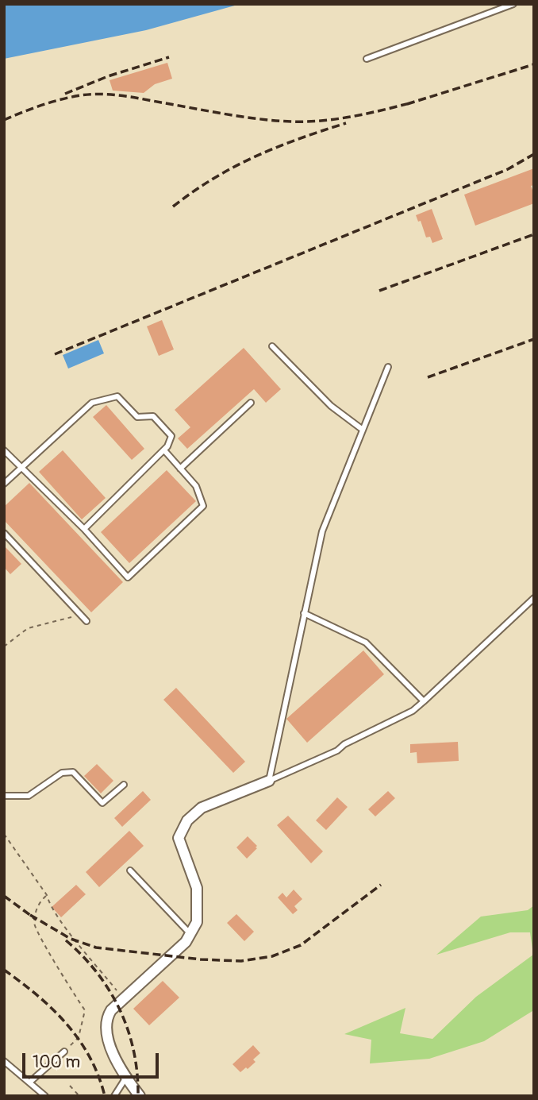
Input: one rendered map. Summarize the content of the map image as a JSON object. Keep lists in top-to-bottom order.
{
  "scale_bar": "100 m"
}
